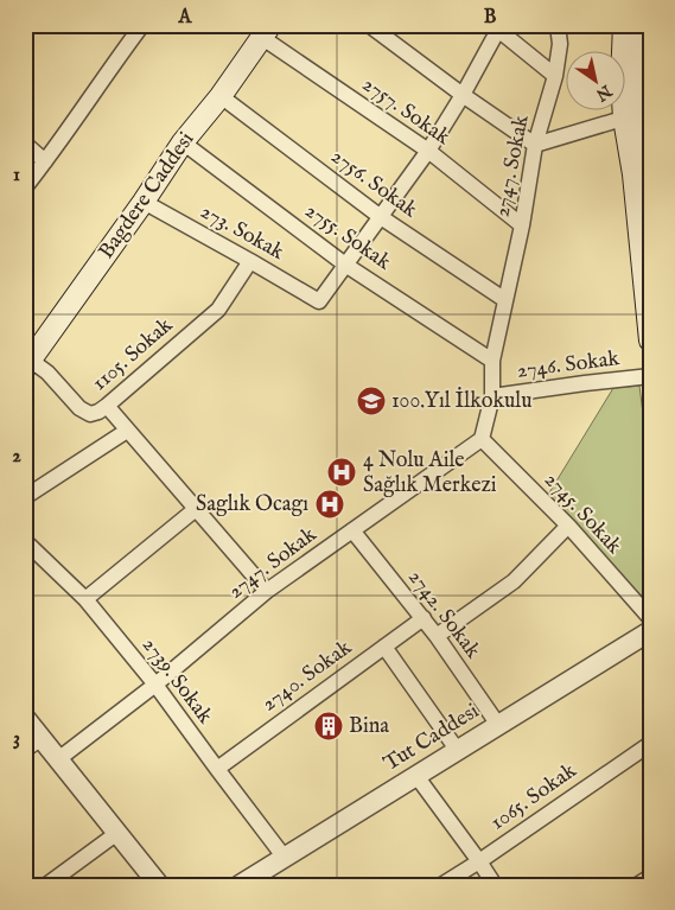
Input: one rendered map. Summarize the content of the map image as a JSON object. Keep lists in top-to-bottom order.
{
  "streets": {
    "main road": ["Bagdere Caddesi"],
    "street": [
      "2757. Sokak",
      "2747. Sokak",
      "2756. Sokak",
      "273. Sokak",
      "2755. Sokak",
      "1105. Sokak",
      "2746. Sokak",
      "2745. Sokak",
      "2742. Sokak",
      "2740. Sokak",
      "2739. Sokak",
      "Tut Caddesi",
      "1065. Sokak"
    ]
  },
  "crossings": [
    ["2757. Sokak", "2747. Sokak"],
    ["2757. Sokak", "Bagdere Caddesi"],
    ["2747. Sokak", "2756. Sokak"],
    ["2747. Sokak", "2755. Sokak"],
    ["2747. Sokak", "2746. Sokak"],
    ["2747. Sokak", "2745. Sokak"],
    ["2747. Sokak", "2742. Sokak"],
    ["2747. Sokak", "2739. Sokak"],
    ["2756. Sokak", "Bagdere Caddesi"],
    ["Bagdere Caddesi", "273. Sokak"],
    ["Bagdere Caddesi", "2755. Sokak"],
    ["Bagdere Caddesi", "1105. Sokak"],
    ["273. Sokak", "2755. Sokak"],
    ["273. Sokak", "1105. Sokak"],
    ["2742. Sokak", "2740. Sokak"],
    ["2742. Sokak", "Tut Caddesi"],
    ["2740. Sokak", "2739. Sokak"],
    ["2739. Sokak", "Tut Caddesi"]
  ],
  "places": {
    "school or university": ["100.Yıl İlkokulu"],
    "hospital": ["4 Nolu Aile Sağlık Merkezi", "Saglık Ocagı"],
    "building": ["Bina"]
  },
  "north": "bottom right",
  "grid": {
    "columns": ["A", "B"],
    "rows": ["1", "2", "3"]
  }
}
